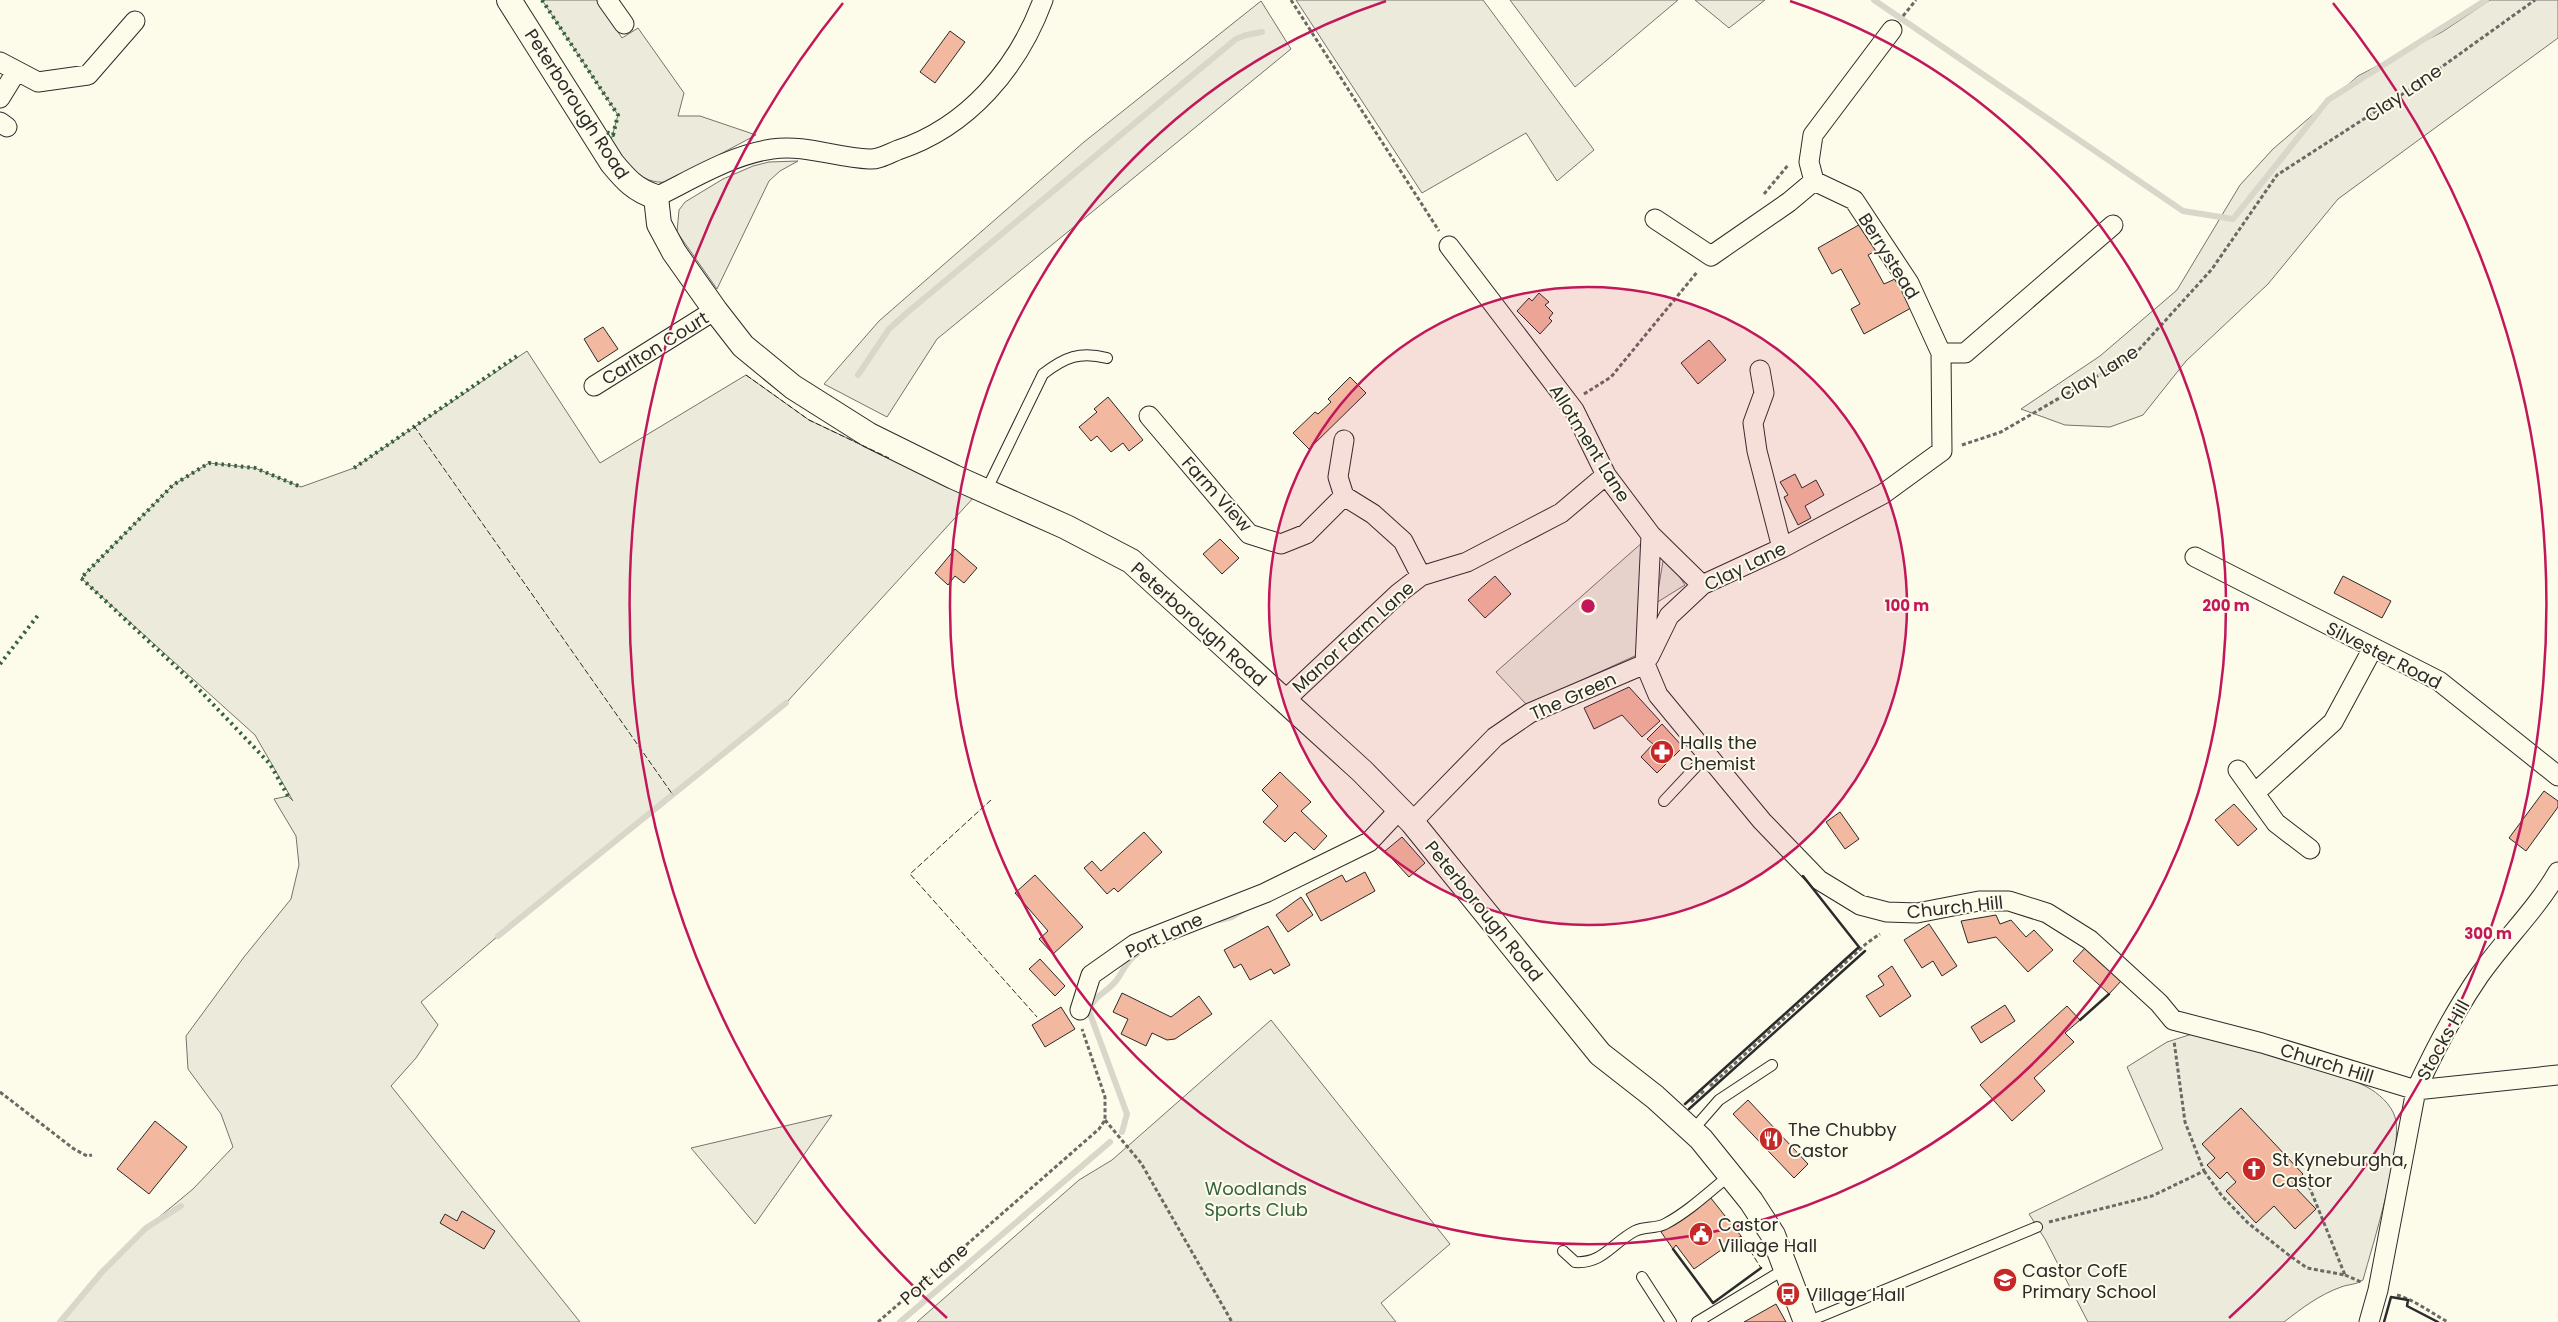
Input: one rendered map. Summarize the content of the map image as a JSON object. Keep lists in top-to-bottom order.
{
  "streets": {
    "street": [
      "Clay Lane",
      "Peterborough Road",
      "Berrystead",
      "Carlton Court",
      "Allotment Lane",
      "Farm View",
      "Manor Farm Lane",
      "Silvester Road",
      "The Green",
      "Church Hill",
      "Port Lane",
      "Stocks Hill"
    ]
  },
  "crossings": [
    ["Clay Lane", "Allotment Lane"],
    ["Clay Lane", "The Green"],
    ["Clay Lane", "Church Hill"],
    ["Peterborough Road", "Carlton Court"],
    ["Peterborough Road", "Manor Farm Lane"],
    ["Peterborough Road", "The Green"],
    ["Peterborough Road", "Port Lane"],
    ["Allotment Lane", "Manor Farm Lane"],
    ["The Green", "Church Hill"],
    ["The Green", "Port Lane"],
    ["Church Hill", "Stocks Hill"]
  ],
  "parks": ["Woodlands Sports Club"],
  "places": {
    "pharmacy": ["Halls the Chemist"],
    "restaurant": ["The Chubby Castor"],
    "church": ["St Kyneburgha, Castor"],
    "public building": ["Castor Village Hall"],
    "school or university": ["Castor CofE Primary School"],
    "bus stop": ["Village Hall"]
  },
  "rings": ["100 m", "200 m", "300 m"]
}
